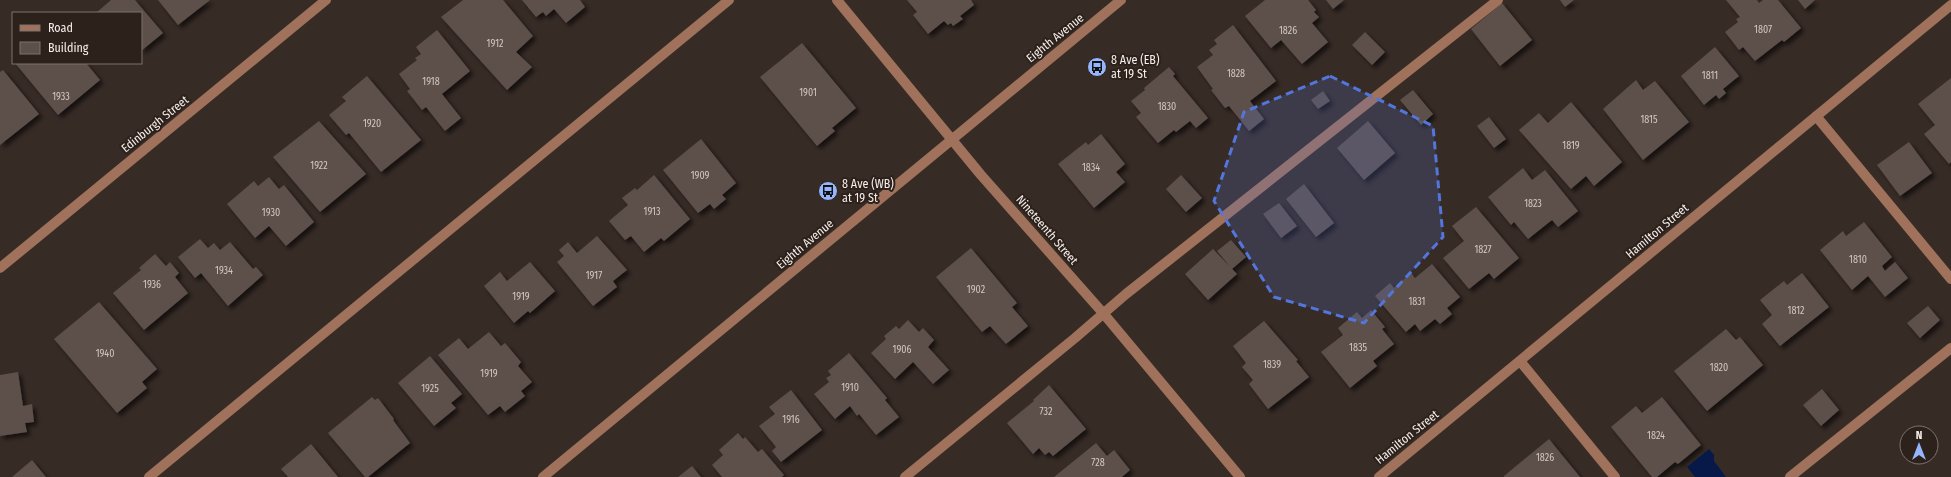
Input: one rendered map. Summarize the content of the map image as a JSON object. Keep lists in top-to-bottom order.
{
  "streets": {
    "street": [
      "Eighth Avenue",
      "Edinburgh Street",
      "Nineteenth Street",
      "Hamilton Street"
    ]
  },
  "crossings": [
    ["Eighth Avenue", "Nineteenth Street"]
  ],
  "places": {
    "bus stop": ["8 Ave (EB) at 19 St", "8 Ave (WB) at 19 St"]
  },
  "house_numbers": [
    "1807",
    "1826",
    "1912",
    "1828",
    "1811",
    "1918",
    "1901",
    "1933",
    "1830",
    "1815",
    "1920",
    "1819",
    "1922",
    "1834",
    "1909",
    "1823",
    "1913",
    "1930",
    "1827",
    "1810",
    "1934",
    "1917",
    "1936",
    "1902",
    "1919",
    "1831",
    "1812",
    "1835",
    "1906",
    "1940",
    "1839",
    "1820",
    "1919",
    "1910",
    "1925",
    "732",
    "1916",
    "1824",
    "1826",
    "728"
  ],
  "legend": ["Road", "Building"],
  "north": "top"
}
